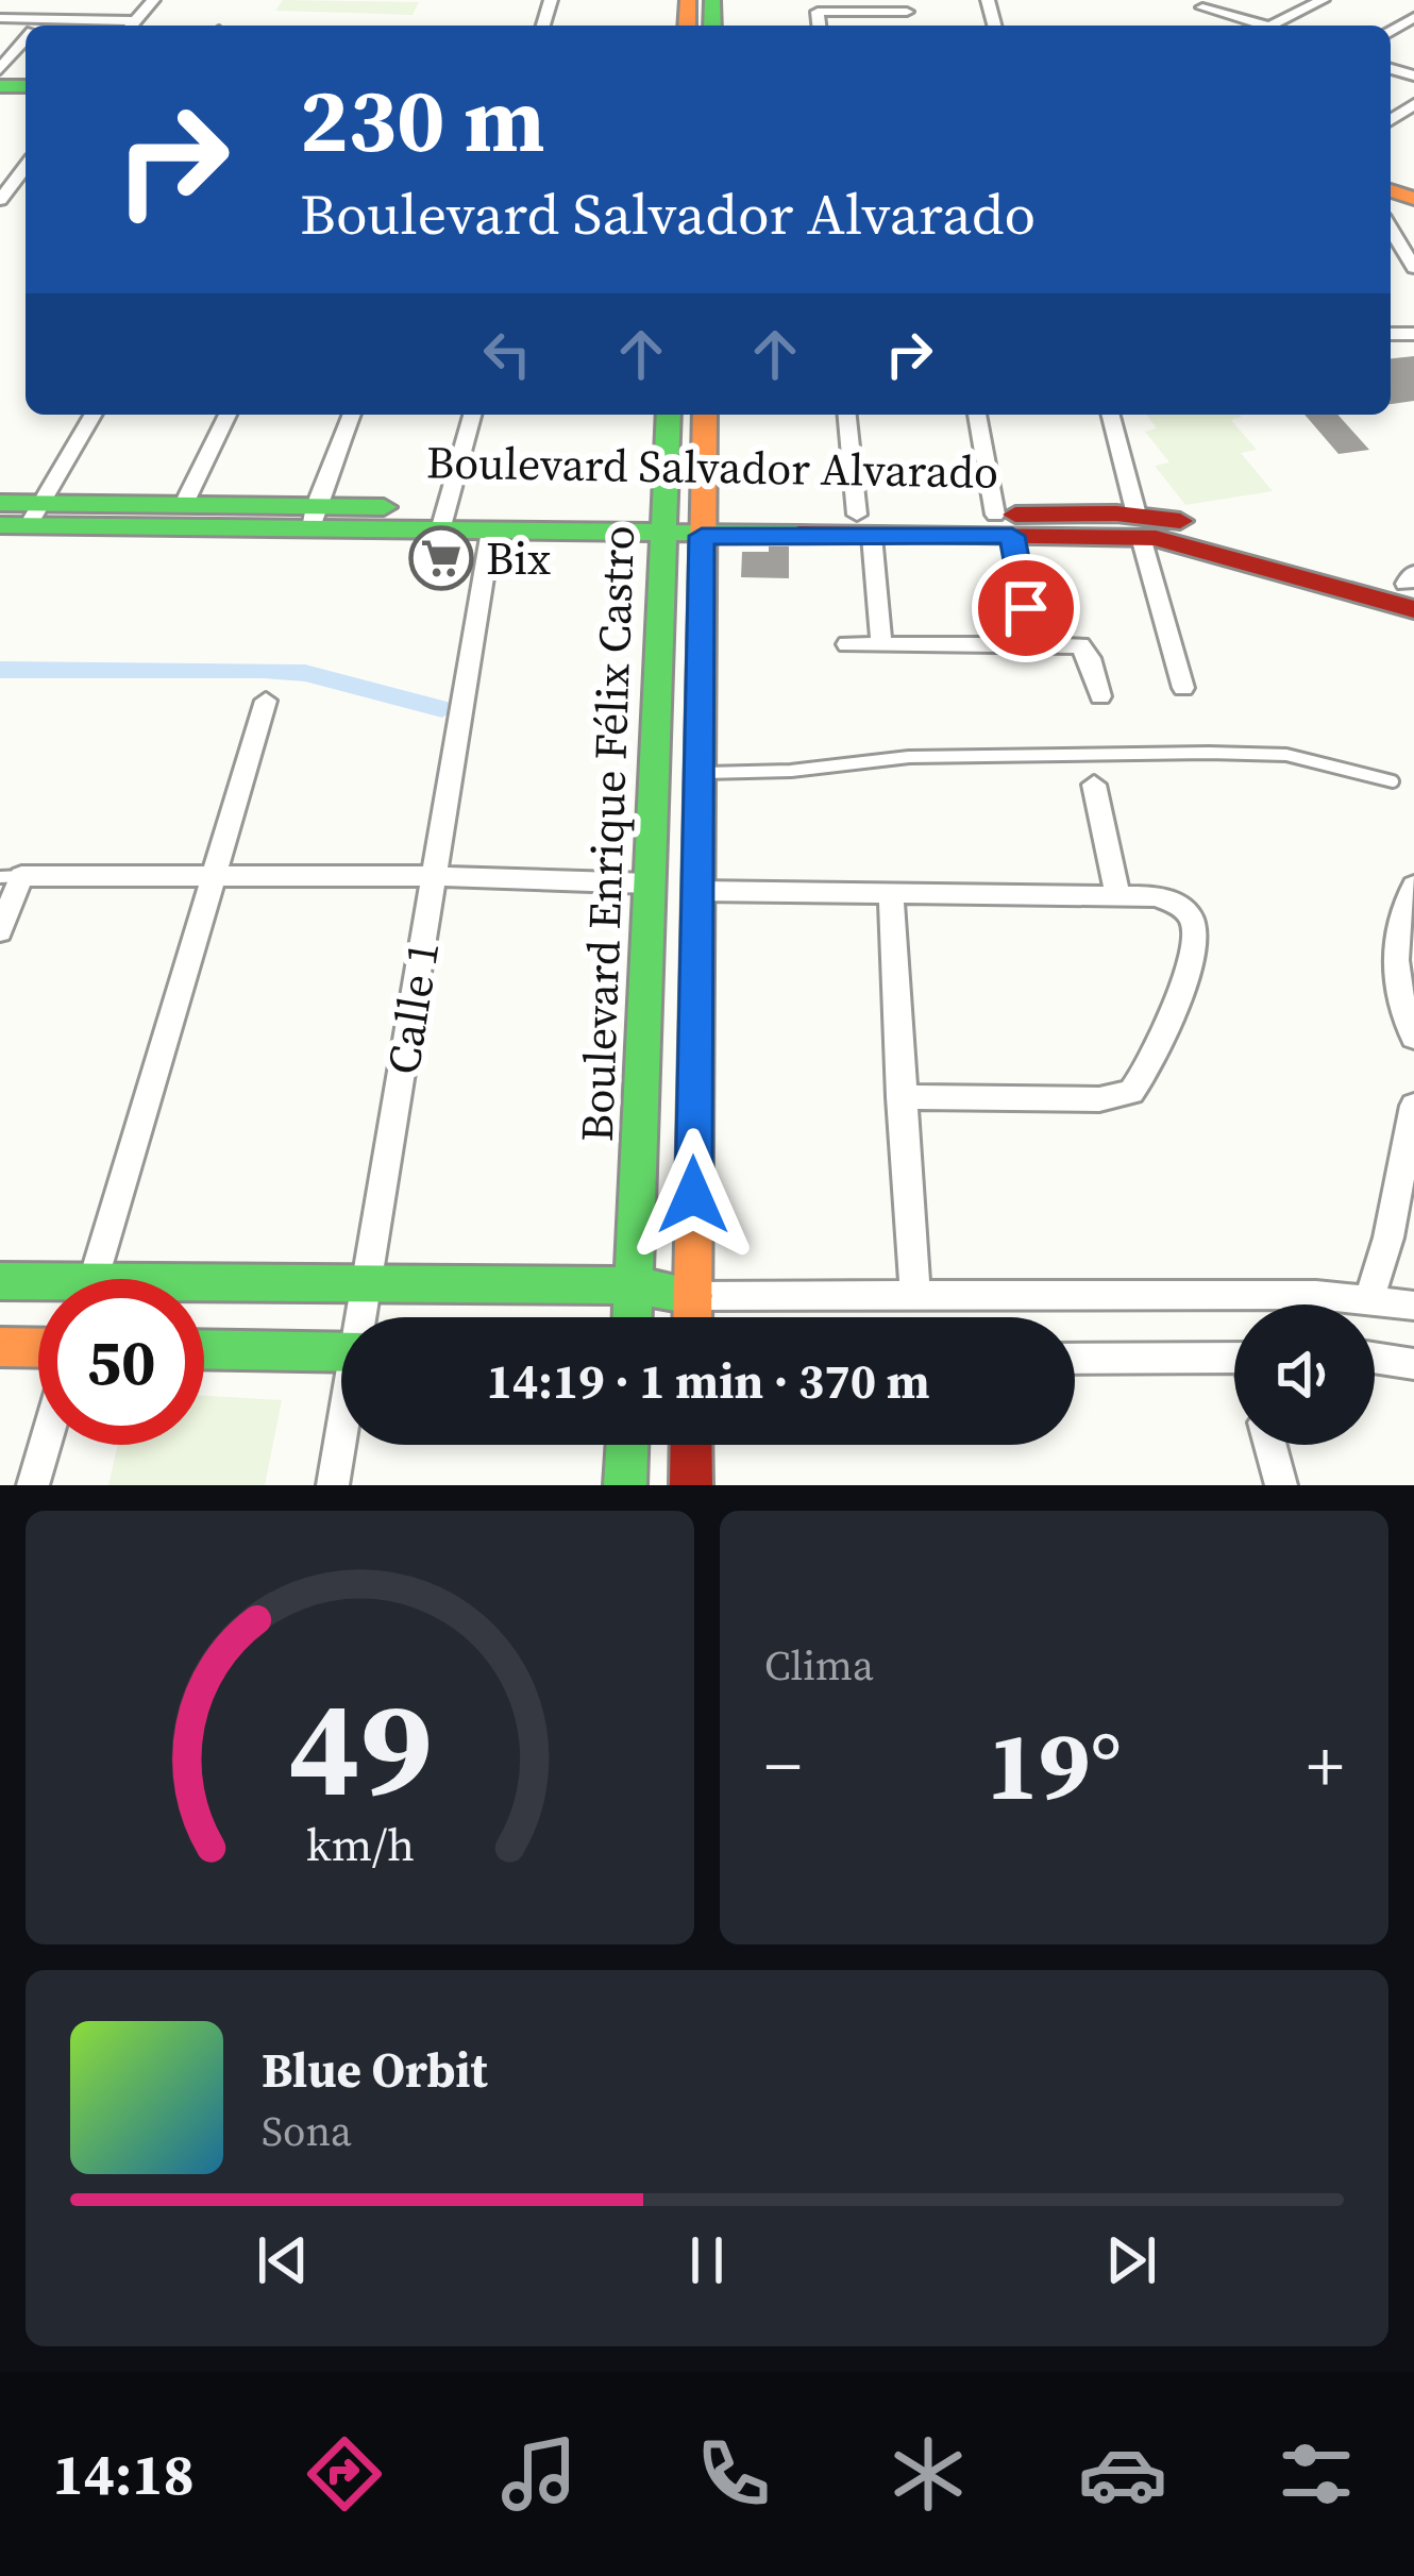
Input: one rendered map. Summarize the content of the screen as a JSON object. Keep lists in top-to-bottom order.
{
  "streets": {
    "street": ["Boulevard Salvador Alvarado", "Boulevard Enrique Félix Castro", "Calle 1"]
  },
  "crossings": [
    ["Boulevard Salvador Alvarado", "Boulevard Enrique Félix Castro"],
    ["Boulevard Salvador Alvarado", "Calle 1"]
  ],
  "places": {
    "supermarket": ["Bix"]
  },
  "page": {
    "turn": ["230 m", "Boulevard Salvador Alvarado"],
    "limit": "50",
    "trip": "14:19 · 1 min · 370 m",
    "tile": "Clima",
    "heat": ["−", "19°", "+"],
    "song": ["Blue Orbit", "Sona"],
    "tabs": "14:18",
    "gauge": ["49", "km/h"]
  }
}
